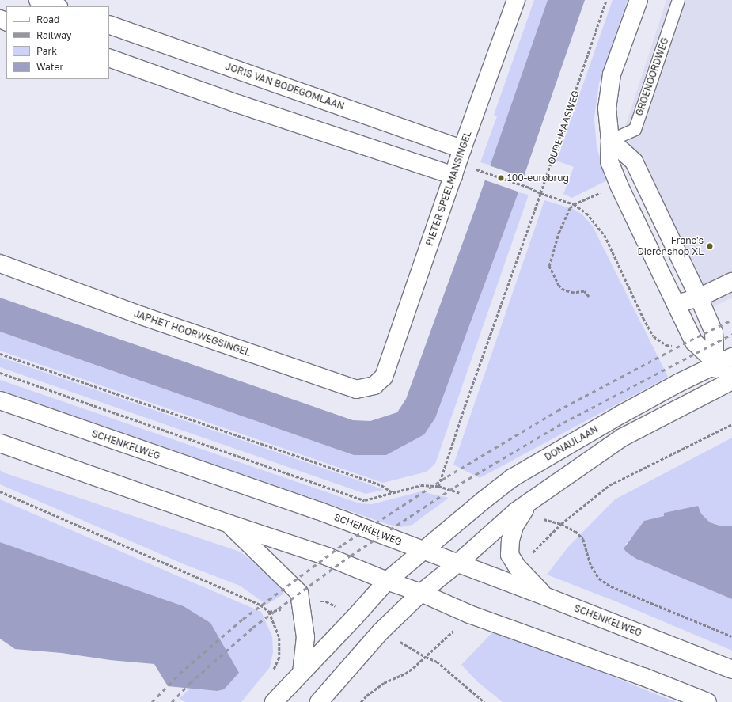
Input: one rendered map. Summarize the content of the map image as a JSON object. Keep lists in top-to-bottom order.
{
  "streets": {
    "street": [
      "JORIS VAN BODEGOMLAAN",
      "PIETER SPEELMANSINGEL",
      "JAPHET HOORWEGSINGEL",
      "DONAULAAN",
      "SCHENKELWEG"
    ],
    "lane": ["GROENOORDWEG"],
    "path": ["OUDE MAASWEG"]
  },
  "crossings": [
    ["JORIS VAN BODEGOMLAAN", "PIETER SPEELMANSINGEL"],
    ["PIETER SPEELMANSINGEL", "JAPHET HOORWEGSINGEL"],
    ["DONAULAAN", "SCHENKELWEG"]
  ],
  "places": ["100-eurobrug", "Franc's Dierenshop XL"],
  "legend": [
    "Road",
    "Railway",
    "Park",
    "Water"
  ]
}
